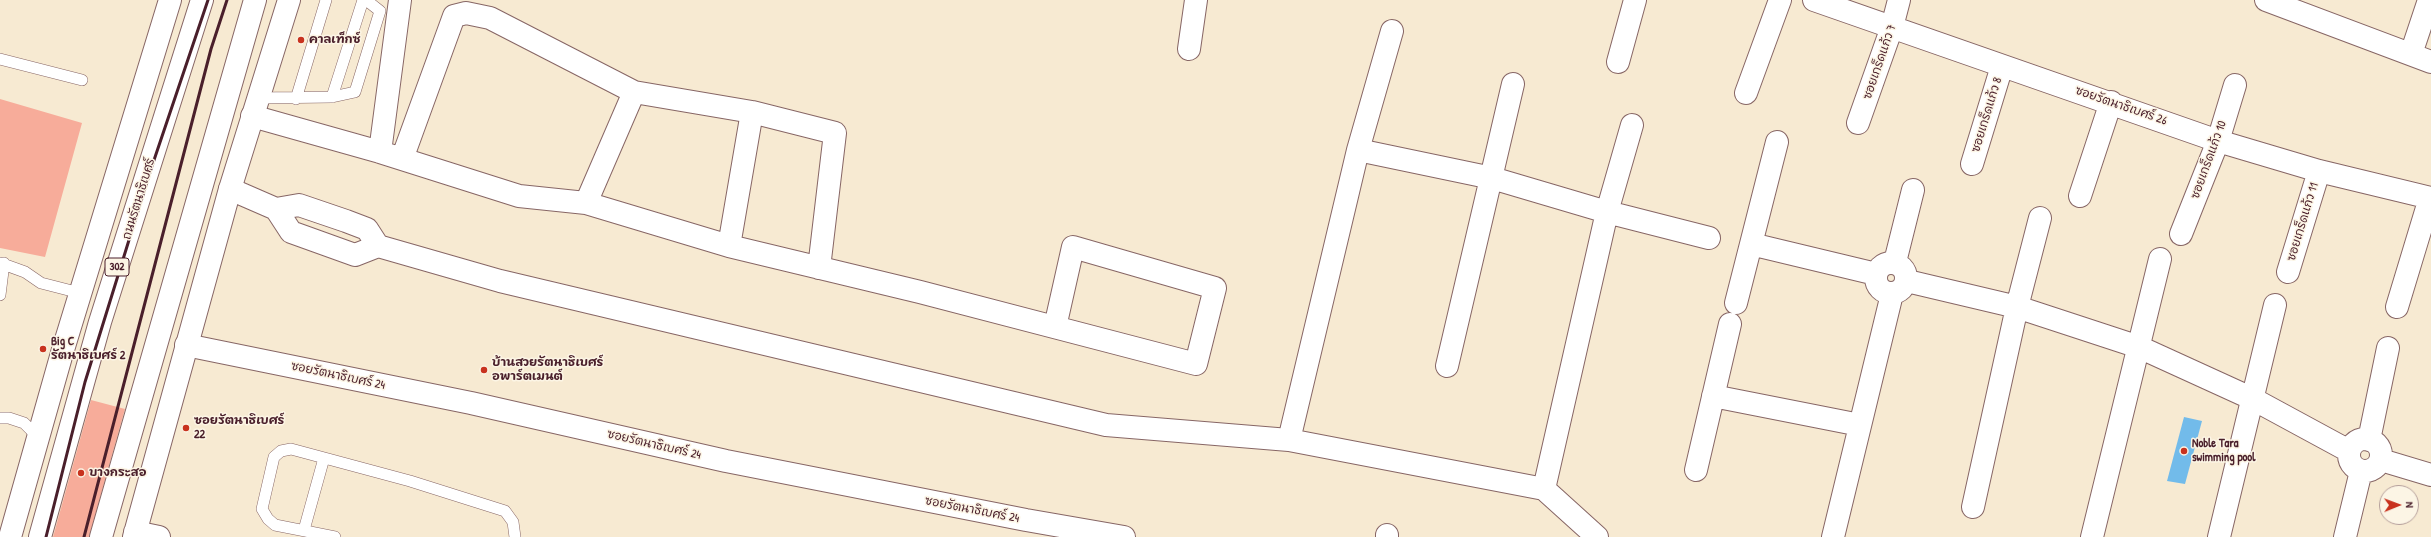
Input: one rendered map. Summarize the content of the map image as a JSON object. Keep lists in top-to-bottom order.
{
  "streets": {
    "street": [
      "ซอยเกร็ดแก้ว 7",
      "ซอยรัตนาธิเบศร์ 26",
      "ซอยเกร็ดแก้ว 8",
      "ซอยเกร็ดแก้ว 10",
      "ถนนรัตนาธิเบศร์",
      "ซอยเกร็ดแก้ว 11",
      "302",
      "ซอยรัตนาธิเบศร์ 24"
    ]
  },
  "crossings": [
    ["ซอยเกร็ดแก้ว 7", "ซอยรัตนาธิเบศร์ 26"],
    ["ซอยรัตนาธิเบศร์ 26", "ซอยเกร็ดแก้ว 8"],
    ["ซอยรัตนาธิเบศร์ 26", "ซอยเกร็ดแก้ว 10"],
    ["ซอยรัตนาธิเบศร์ 26", "ซอยเกร็ดแก้ว 11"]
  ],
  "places": [
    "คาลเท็กซ์",
    "Big C รัตนาธิเบศร์ 2",
    "บ้านสวยรัตนาธิเบศร์ อพาร์ตเมนต์",
    "ซอยรัตนาธิเบศร์ 22",
    "Noble Tara swimming pool",
    "บางกระสอ"
  ],
  "north": "right"
}
